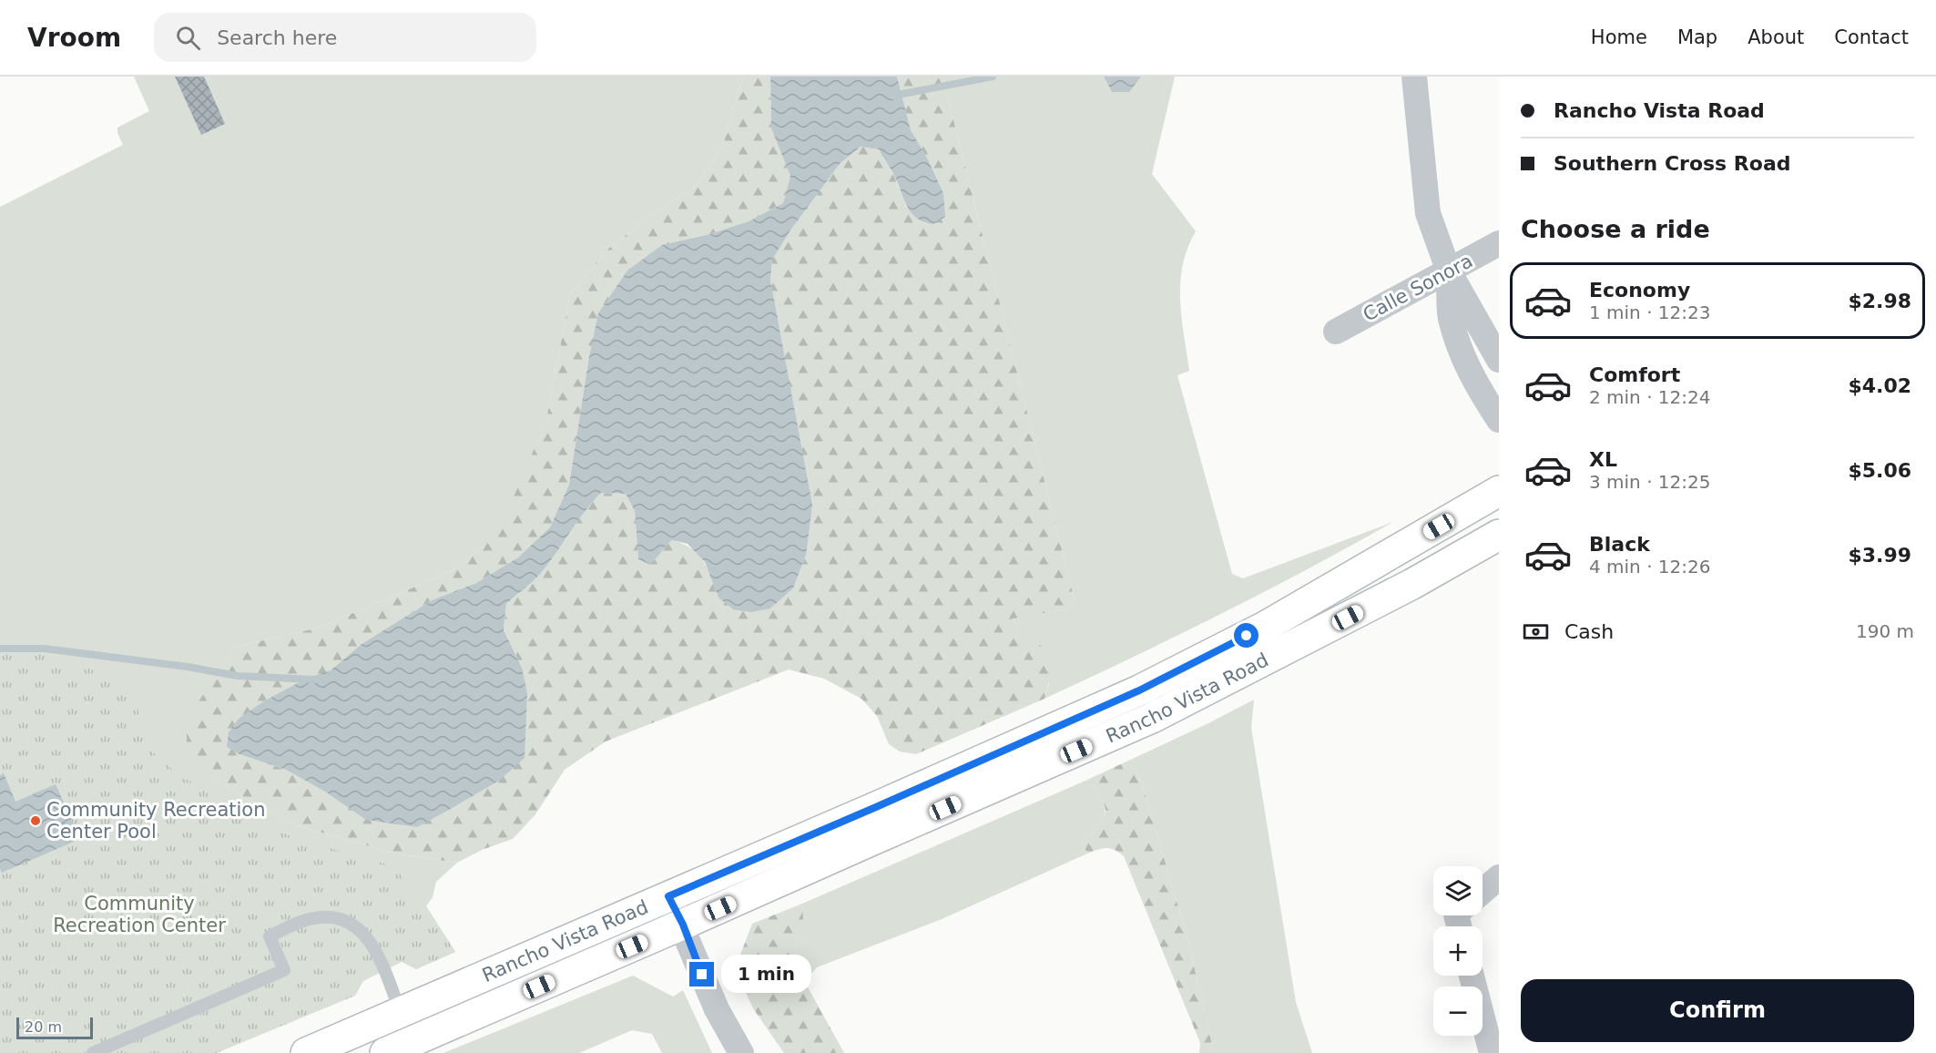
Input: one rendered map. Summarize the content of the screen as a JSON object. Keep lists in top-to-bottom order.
{
  "streets": {
    "main road": ["Rancho Vista Road"],
    "street": ["Calle Sonora"]
  },
  "parks": ["Community Recreation Center"],
  "places": ["Community Recreation Center Pool"],
  "scale_bar": "20 m",
  "page": {
    "header": "Vroom",
    "search": "Search here",
    "nav": [
      "Home",
      "Map",
      "About",
      "Contact"
    ],
    "banner": ["Rancho Vista Road", "Southern Cross Road"],
    "heading": "Choose a ride",
    "list": [
      {
        "name": "Economy",
        "note": "1 min · 12:23",
        "value": "$2.98"
      },
      {
        "name": "Comfort",
        "note": "2 min · 12:24",
        "value": "$4.02"
      },
      {
        "name": "XL",
        "note": "3 min · 12:25",
        "value": "$5.06"
      },
      {
        "name": "Black",
        "note": "4 min · 12:26",
        "value": "$3.99"
      }
    ],
    "pay": ["Cash", "190 m"],
    "map_buttons": ["+", "−"],
    "bubble": "1 min",
    "buttons": "Confirm",
    "scale": "20 m"
  }
}
